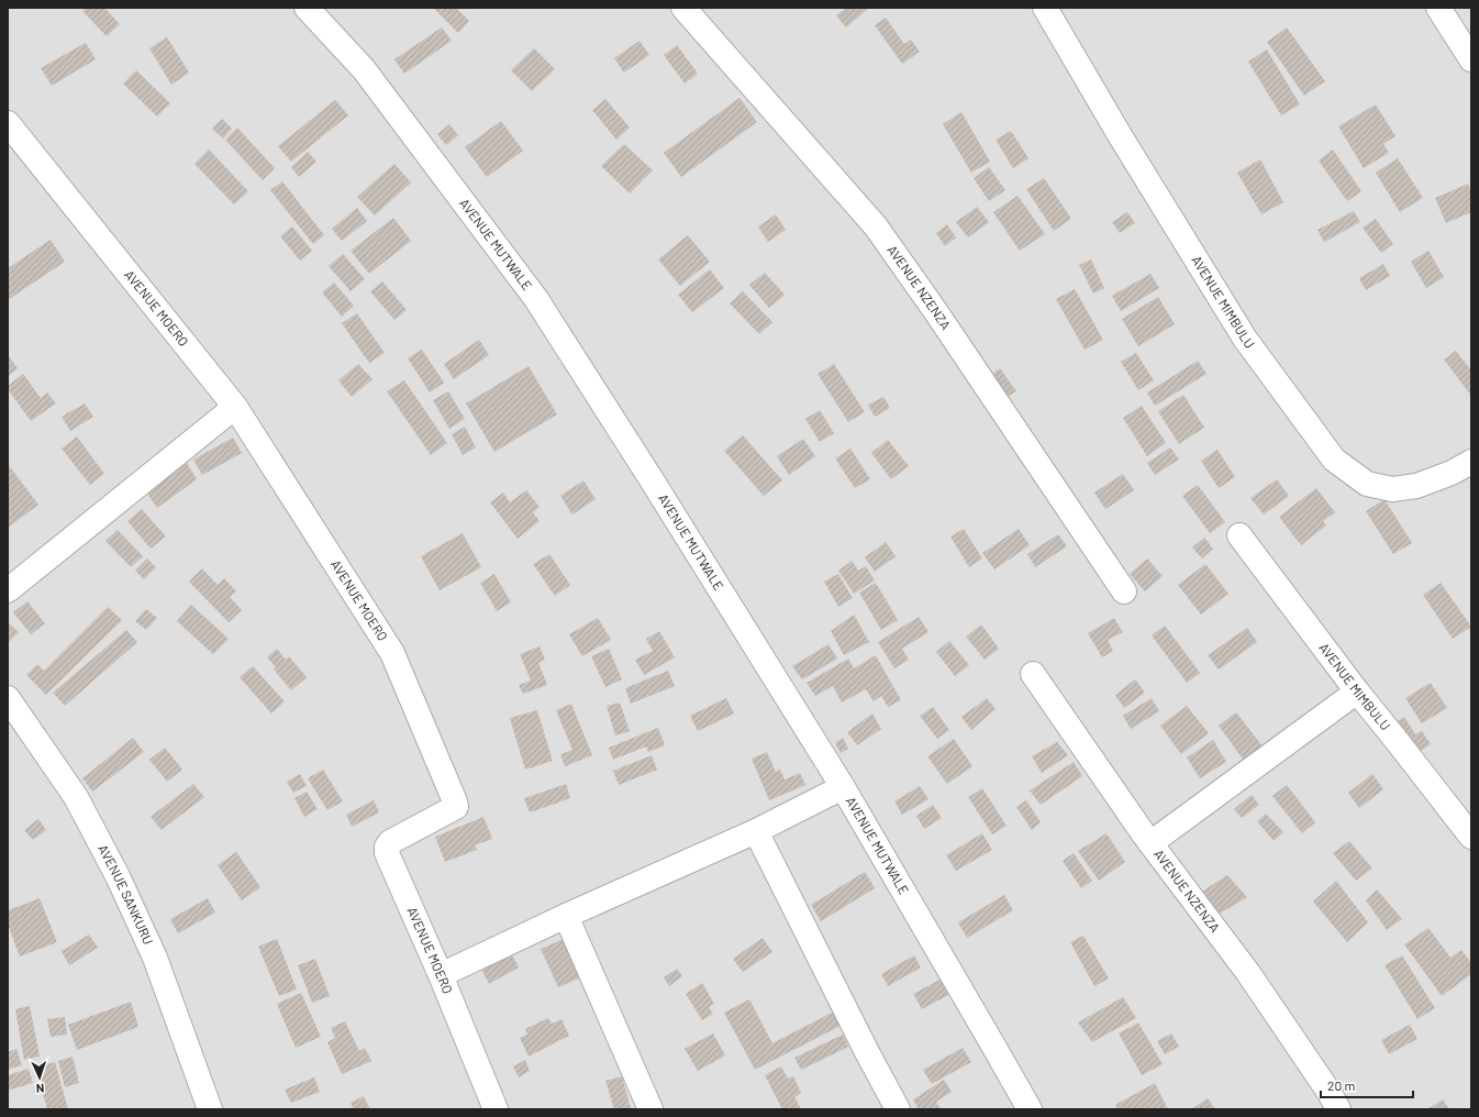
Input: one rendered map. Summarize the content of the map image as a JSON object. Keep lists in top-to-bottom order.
{
  "streets": {
    "street": [
      "AVENUE MUTWALE",
      "AVENUE NZENZA",
      "AVENUE MIMBULU",
      "AVENUE MOERO",
      "AVENUE SANKURU"
    ]
  },
  "scale_bar": "20 m",
  "north": "bottom"
}
